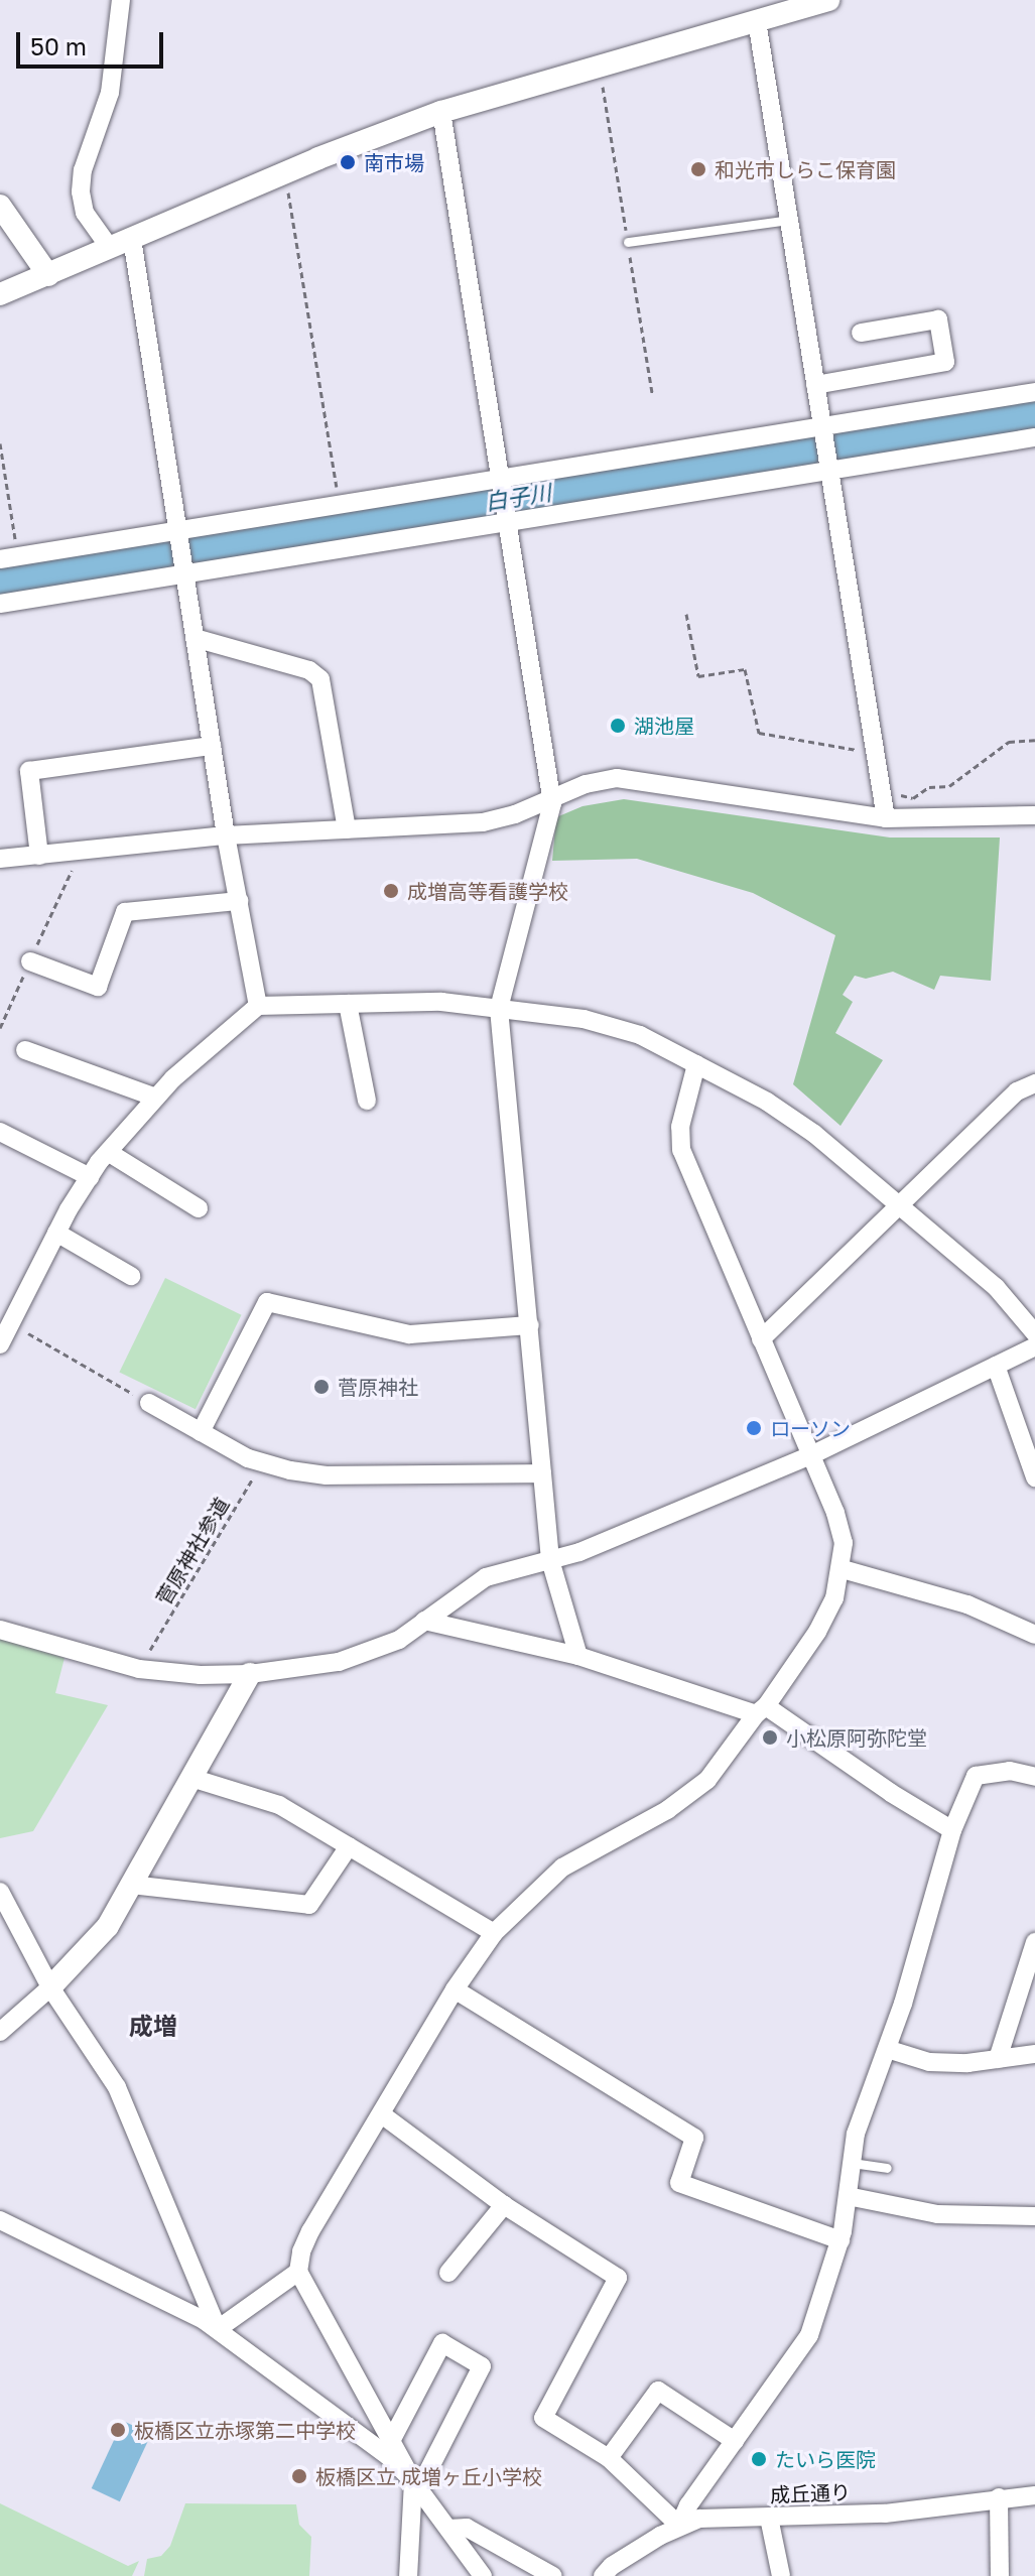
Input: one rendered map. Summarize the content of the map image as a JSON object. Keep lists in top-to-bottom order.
{
  "streets": {
    "street": ["成丘通り"],
    "path": ["菅原神社参道"]
  },
  "districts": ["成増"],
  "water": ["白子川"],
  "places": [
    "南市場",
    "和光市しらこ保育園",
    "湖池屋",
    "成増高等看護学校",
    "菅原神社",
    "ローソン",
    "小松原阿弥陀堂",
    "板橋区立赤塚第二中学校",
    "たいら医院",
    "板橋区立 成増ヶ丘小学校"
  ],
  "scale_bar": "50 m"
}
